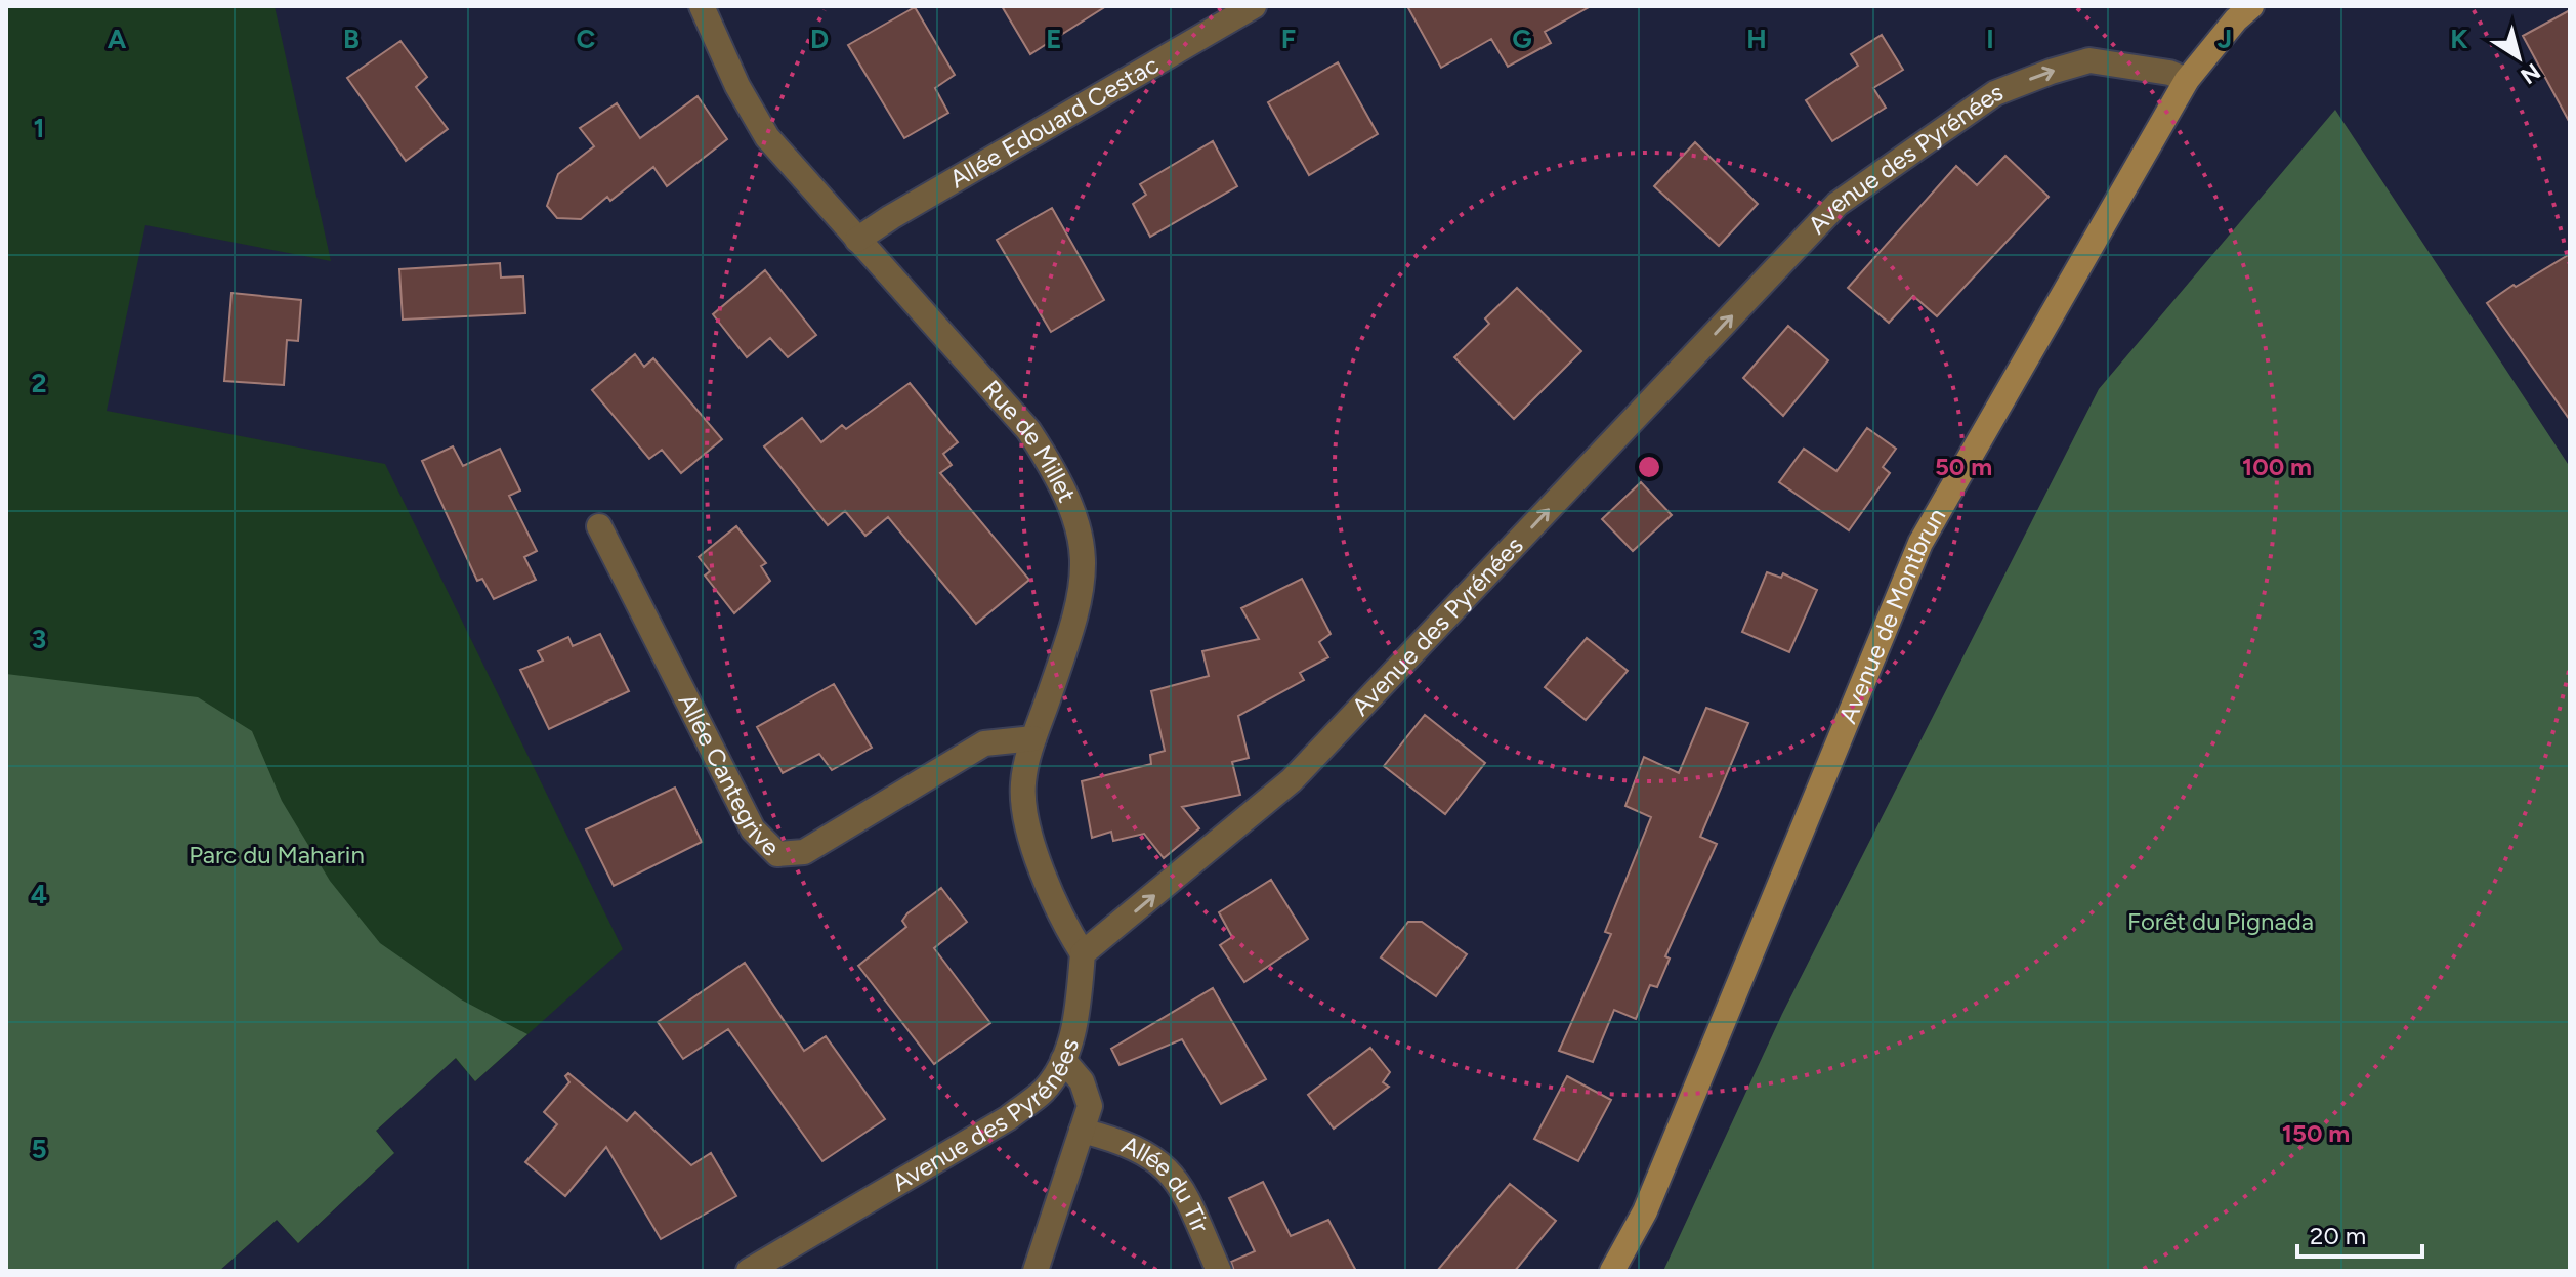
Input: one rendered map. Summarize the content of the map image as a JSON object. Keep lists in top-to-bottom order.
{
  "streets": {
    "street": [
      "Allée Edouard Cestac",
      "Avenue des Pyrénées",
      "Rue de Millet",
      "Avenue de Montbrun",
      "Allée Cantegrive",
      "Allée du Tir"
    ]
  },
  "crossings": [
    ["Allée Edouard Cestac", "Rue de Millet"],
    ["Avenue des Pyrénées", "Rue de Millet"],
    ["Avenue des Pyrénées", "Avenue de Montbrun"],
    ["Rue de Millet", "Allée Cantegrive"]
  ],
  "one_way": ["Avenue des Pyrénées"],
  "parks": ["Parc du Maharin", "Forêt du Pignada"],
  "scale_bar": "20 m",
  "north": "bottom right",
  "grid": {
    "columns": [
      "A",
      "B",
      "C",
      "D",
      "E",
      "F",
      "G",
      "H",
      "I",
      "J",
      "K"
    ],
    "rows": [
      "1",
      "2",
      "3",
      "4",
      "5"
    ]
  },
  "rings": ["50 m", "100 m", "150 m"]
}
